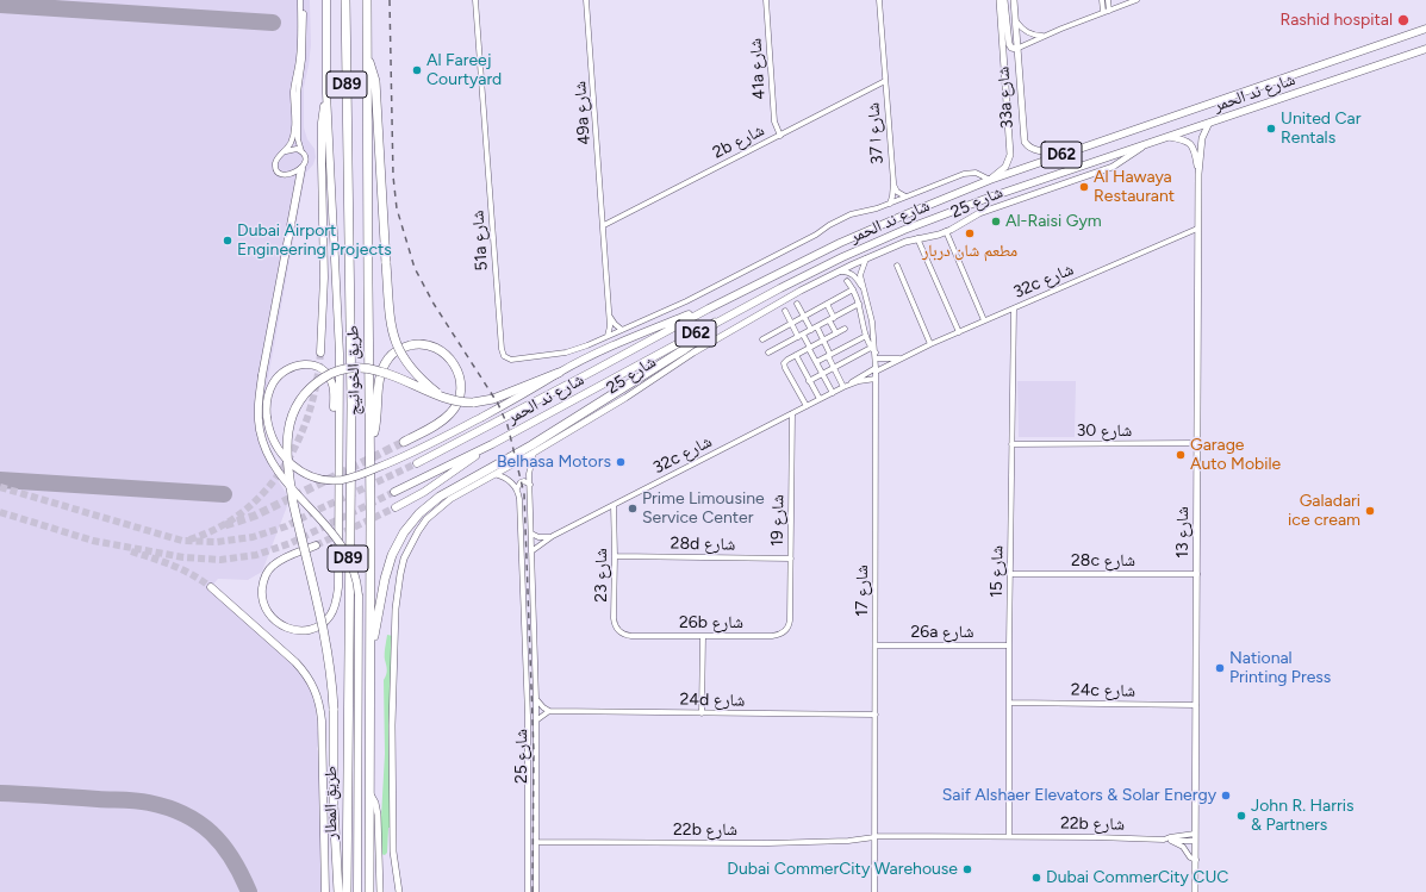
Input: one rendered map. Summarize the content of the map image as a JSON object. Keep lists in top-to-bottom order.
{
  "streets": {
    "highway": ["D89", "طريق الخوانيج", "طريق المطار"],
    "main road": ["شارع ند الحمر", "D62"],
    "street": [
      "41a شارع",
      "33a شارع",
      "49a شارع",
      "شارع ا 37",
      "2b شارع",
      "شارع 25",
      "51a شارع",
      "32c شارع",
      "شارع 30",
      "شارع 19",
      "شارع 13",
      "28d شارع",
      "28c شارع",
      "شارع 15",
      "شارع 23",
      "شارع 17",
      "26b شارع",
      "26a شارع",
      "24c شارع",
      "24d شارع",
      "22b شارع"
    ]
  },
  "crossings": [
    ["41a شارع", "2b شارع"],
    ["D89", "طريق الخوانيج"],
    ["شارع ند الحمر", "33a شارع"],
    ["شارع ند الحمر", "شارع 25"],
    ["شارع ند الحمر", "51a شارع"],
    ["شارع ند الحمر", "شارع 13"],
    ["33a شارع", "51a شارع"],
    ["49a شارع", "2b شارع"],
    ["49a شارع", "51a شارع"],
    ["شارع ا 37", "2b شارع"],
    ["شارع ا 37", "51a شارع"],
    ["شارع 25", "32c شارع"],
    ["شارع 25", "شارع 17"],
    ["شارع 25", "22b شارع"],
    ["32c شارع", "شارع 19"],
    ["32c شارع", "شارع 13"],
    ["32c شارع", "شارع 15"],
    ["32c شارع", "شارع 23"],
    ["32c شارع", "شارع 17"],
    ["طريق الخوانيج", "طريق المطار"],
    ["شارع 30", "شارع 13"],
    ["شارع 30", "شارع 15"],
    ["شارع 19", "28d شارع"],
    ["شارع 19", "26b شارع"],
    ["شارع 13", "28c شارع"],
    ["شارع 13", "24c شارع"],
    ["شارع 13", "22b شارع"],
    ["28d شارع", "شارع 23"],
    ["28c شارع", "شارع 15"],
    ["شارع 15", "26a شارع"],
    ["شارع 15", "24c شارع"],
    ["شارع 15", "22b شارع"],
    ["شارع 23", "26b شارع"],
    ["شارع 17", "26a شارع"],
    ["شارع 17", "24d شارع"],
    ["شارع 17", "22b شارع"]
  ],
  "places": [
    "Rashid hospital",
    "Al Fareej Courtyard",
    "United Car Rentals",
    "Al Hawaya Restaurant",
    "Al-Raisi Gym",
    "مطعم شان دربار",
    "Dubai Airport Engineering Projects",
    "Garage Auto Mobile",
    "Belhasa Motors",
    "Prime Limousine Service Center",
    "Galadari ice cream",
    "National Printing Press",
    "Saif Alshaer Elevators & Solar Energy",
    "John R. Harris & Partners",
    "Dubai CommerCity Warehouse",
    "Dubai CommerCity CUC"
  ]
}
